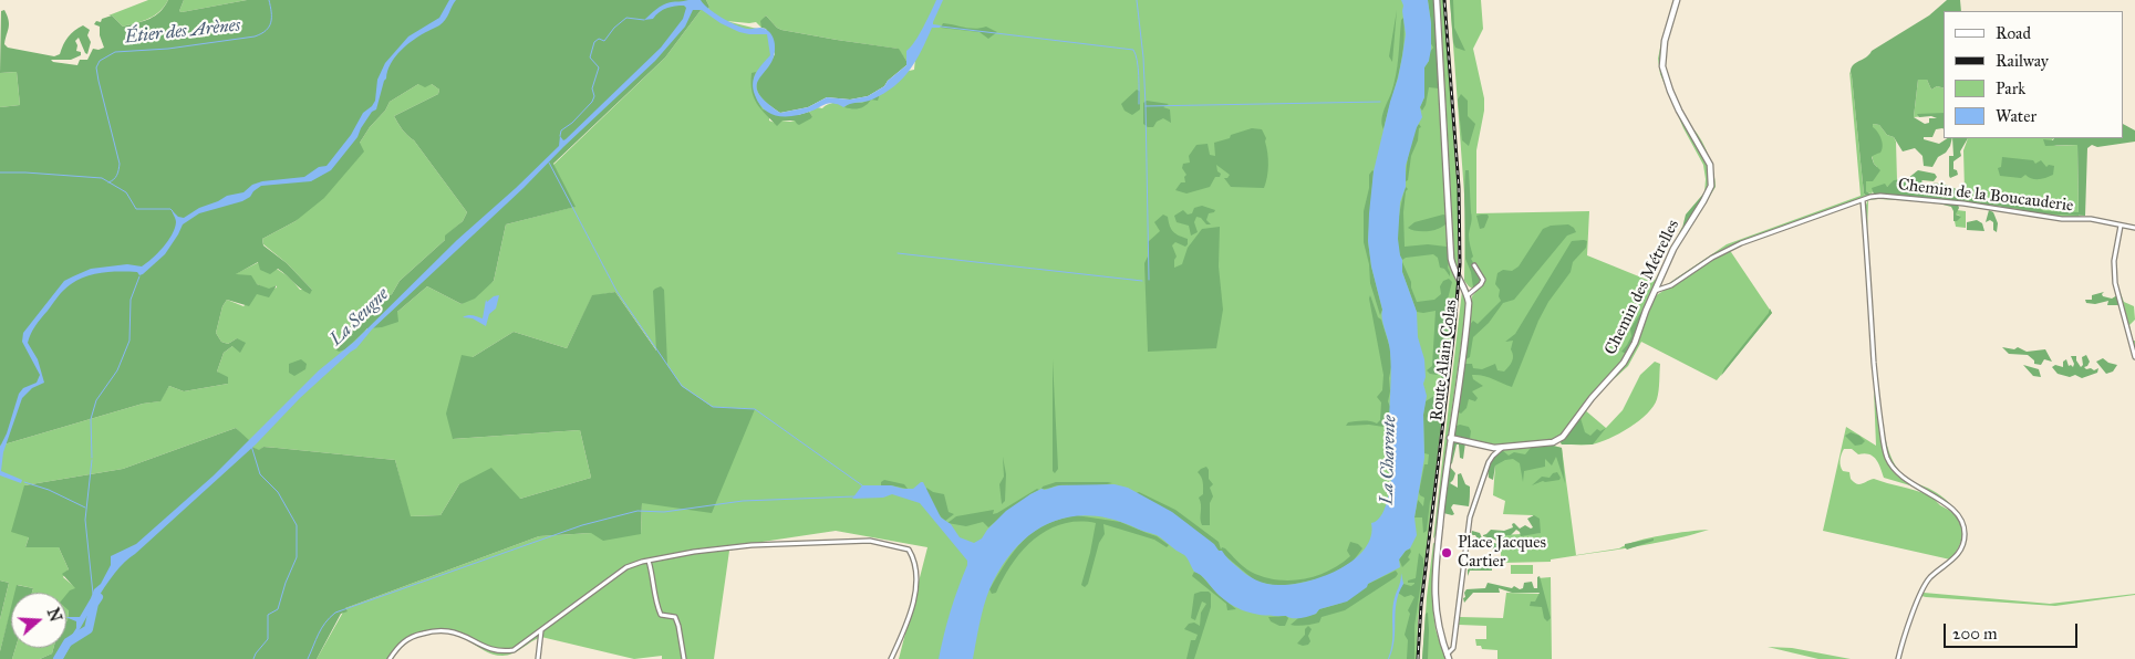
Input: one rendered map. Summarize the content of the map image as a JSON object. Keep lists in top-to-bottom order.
{
  "streets": {
    "street": ["Chemin de la Boucauderie", "Chemin des Métrelles", "Route Alain Colas"]
  },
  "crossings": [
    ["Chemin de la Boucauderie", "Chemin des Métrelles"],
    ["Chemin des Métrelles", "Route Alain Colas"]
  ],
  "water": ["Étier des Arènes", "La Seugne", "La Charente"],
  "places": ["Place Jacques Cartier"],
  "legend": [
    "Road",
    "Railway",
    "Park",
    "Water"
  ],
  "scale_bar": "200 m",
  "north": "right"
}
